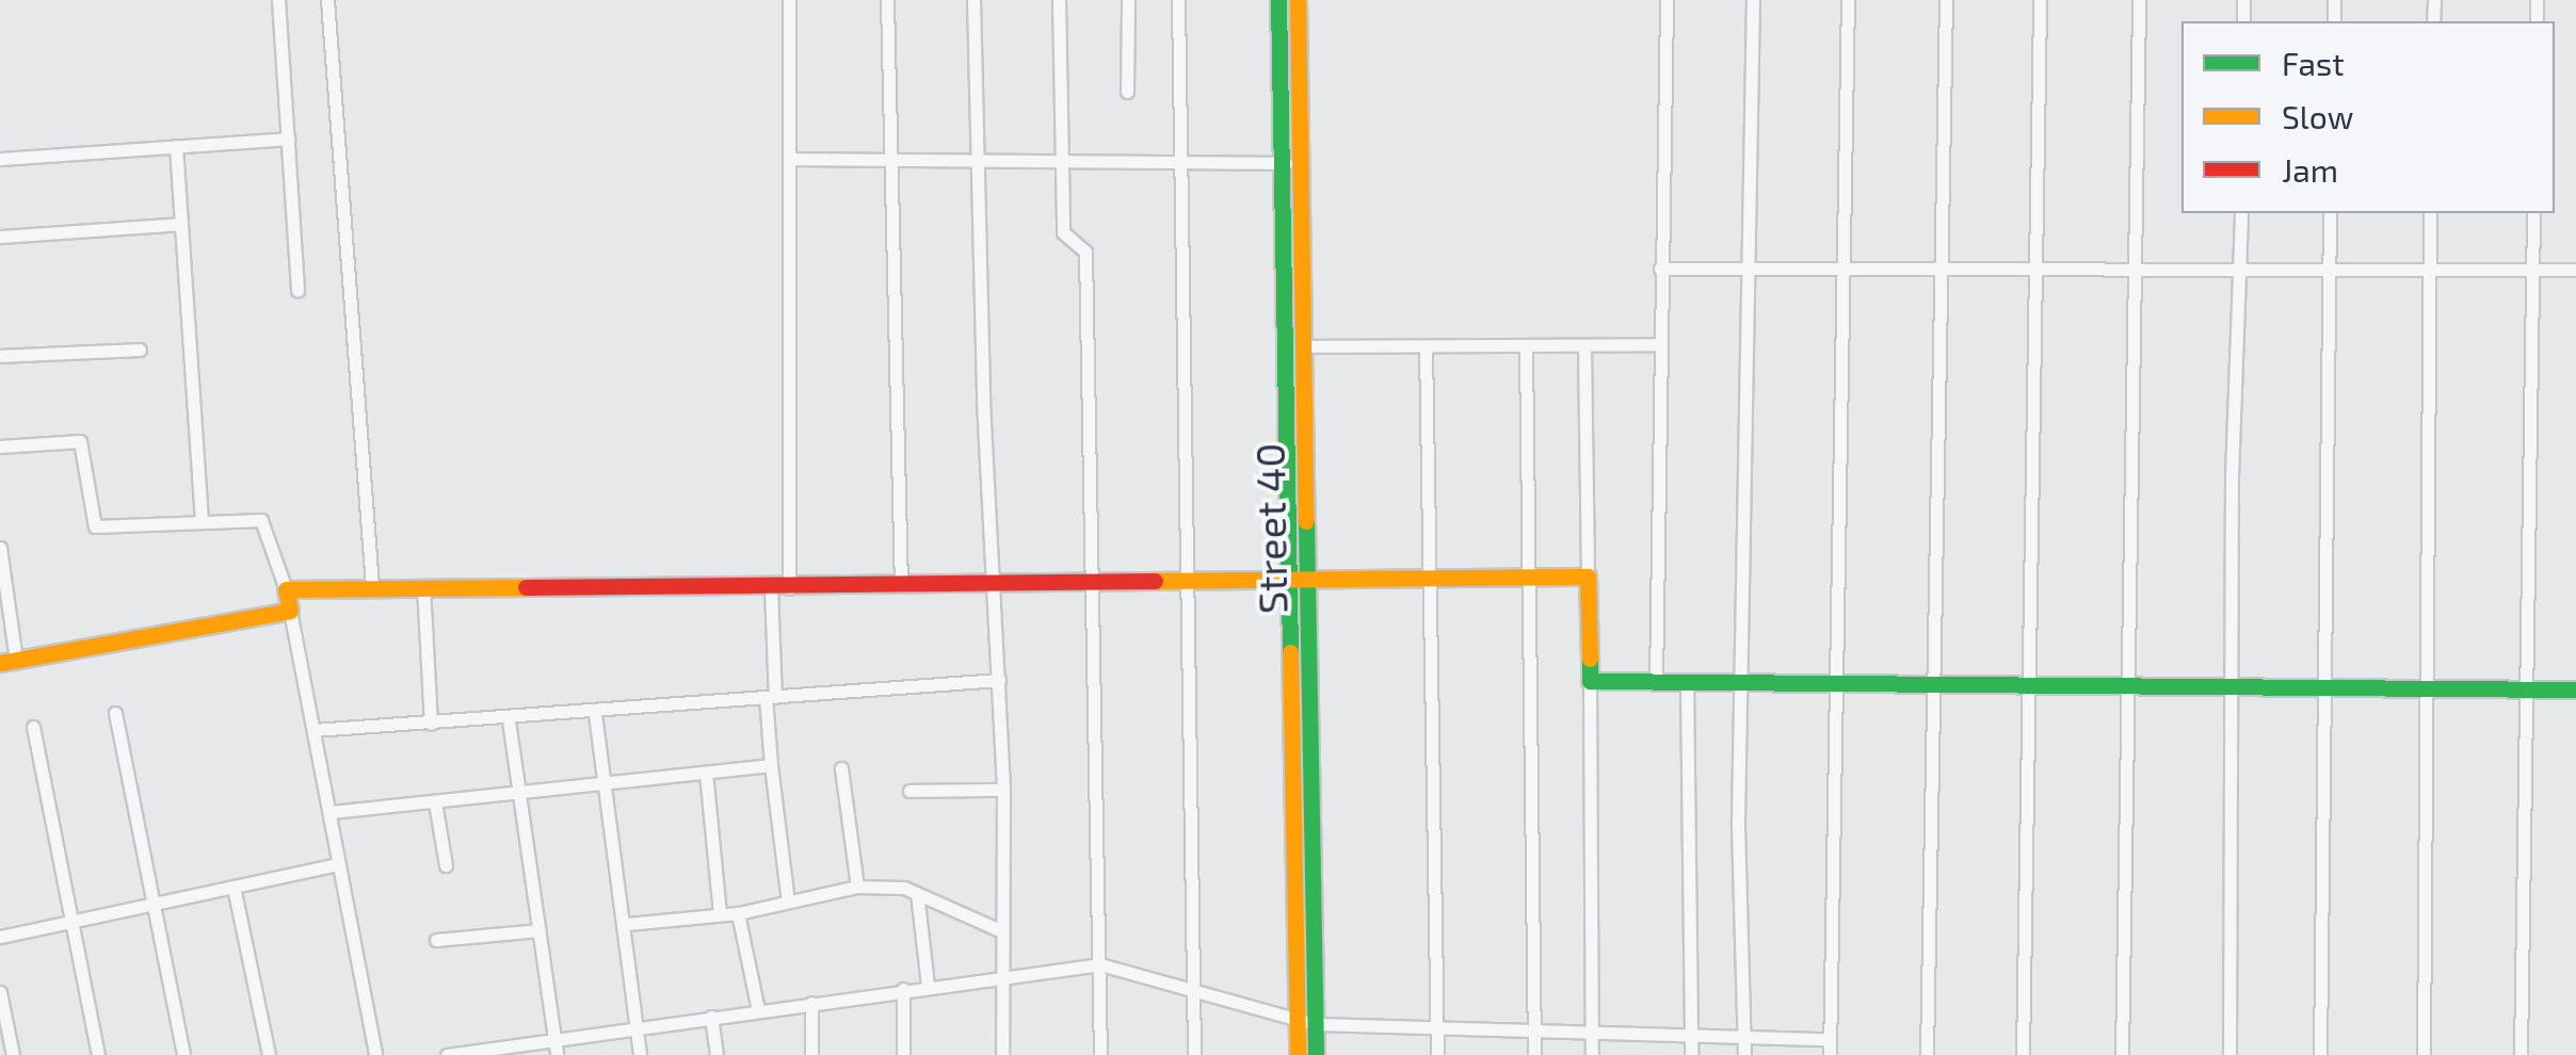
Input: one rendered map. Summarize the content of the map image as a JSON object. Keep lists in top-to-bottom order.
{
  "streets": {
    "street": ["Street 40"]
  },
  "legend": ["Fast", "Slow", "Jam"]
}
